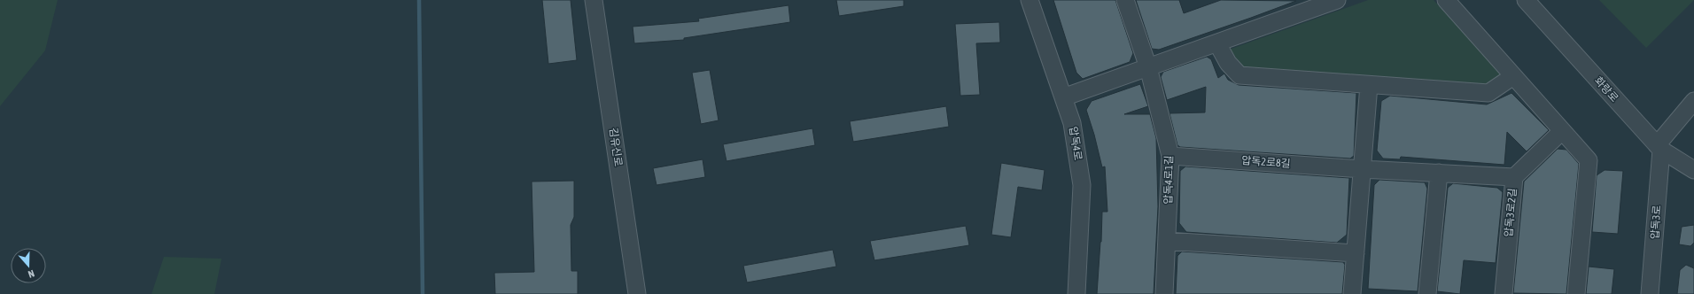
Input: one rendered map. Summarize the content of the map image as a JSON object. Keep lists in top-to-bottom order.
{
  "streets": {
    "street": [
      "화랑로",
      "압독4로",
      "김유신로",
      "압독2로8길",
      "압독4로1길",
      "압독3로2길",
      "압독3로"
    ]
  },
  "crossings": [
    ["화랑로", "압독3로"],
    ["압독2로8길", "압독4로1길"],
    ["압독2로8길", "압독3로2길"]
  ],
  "north": "bottom"
}
